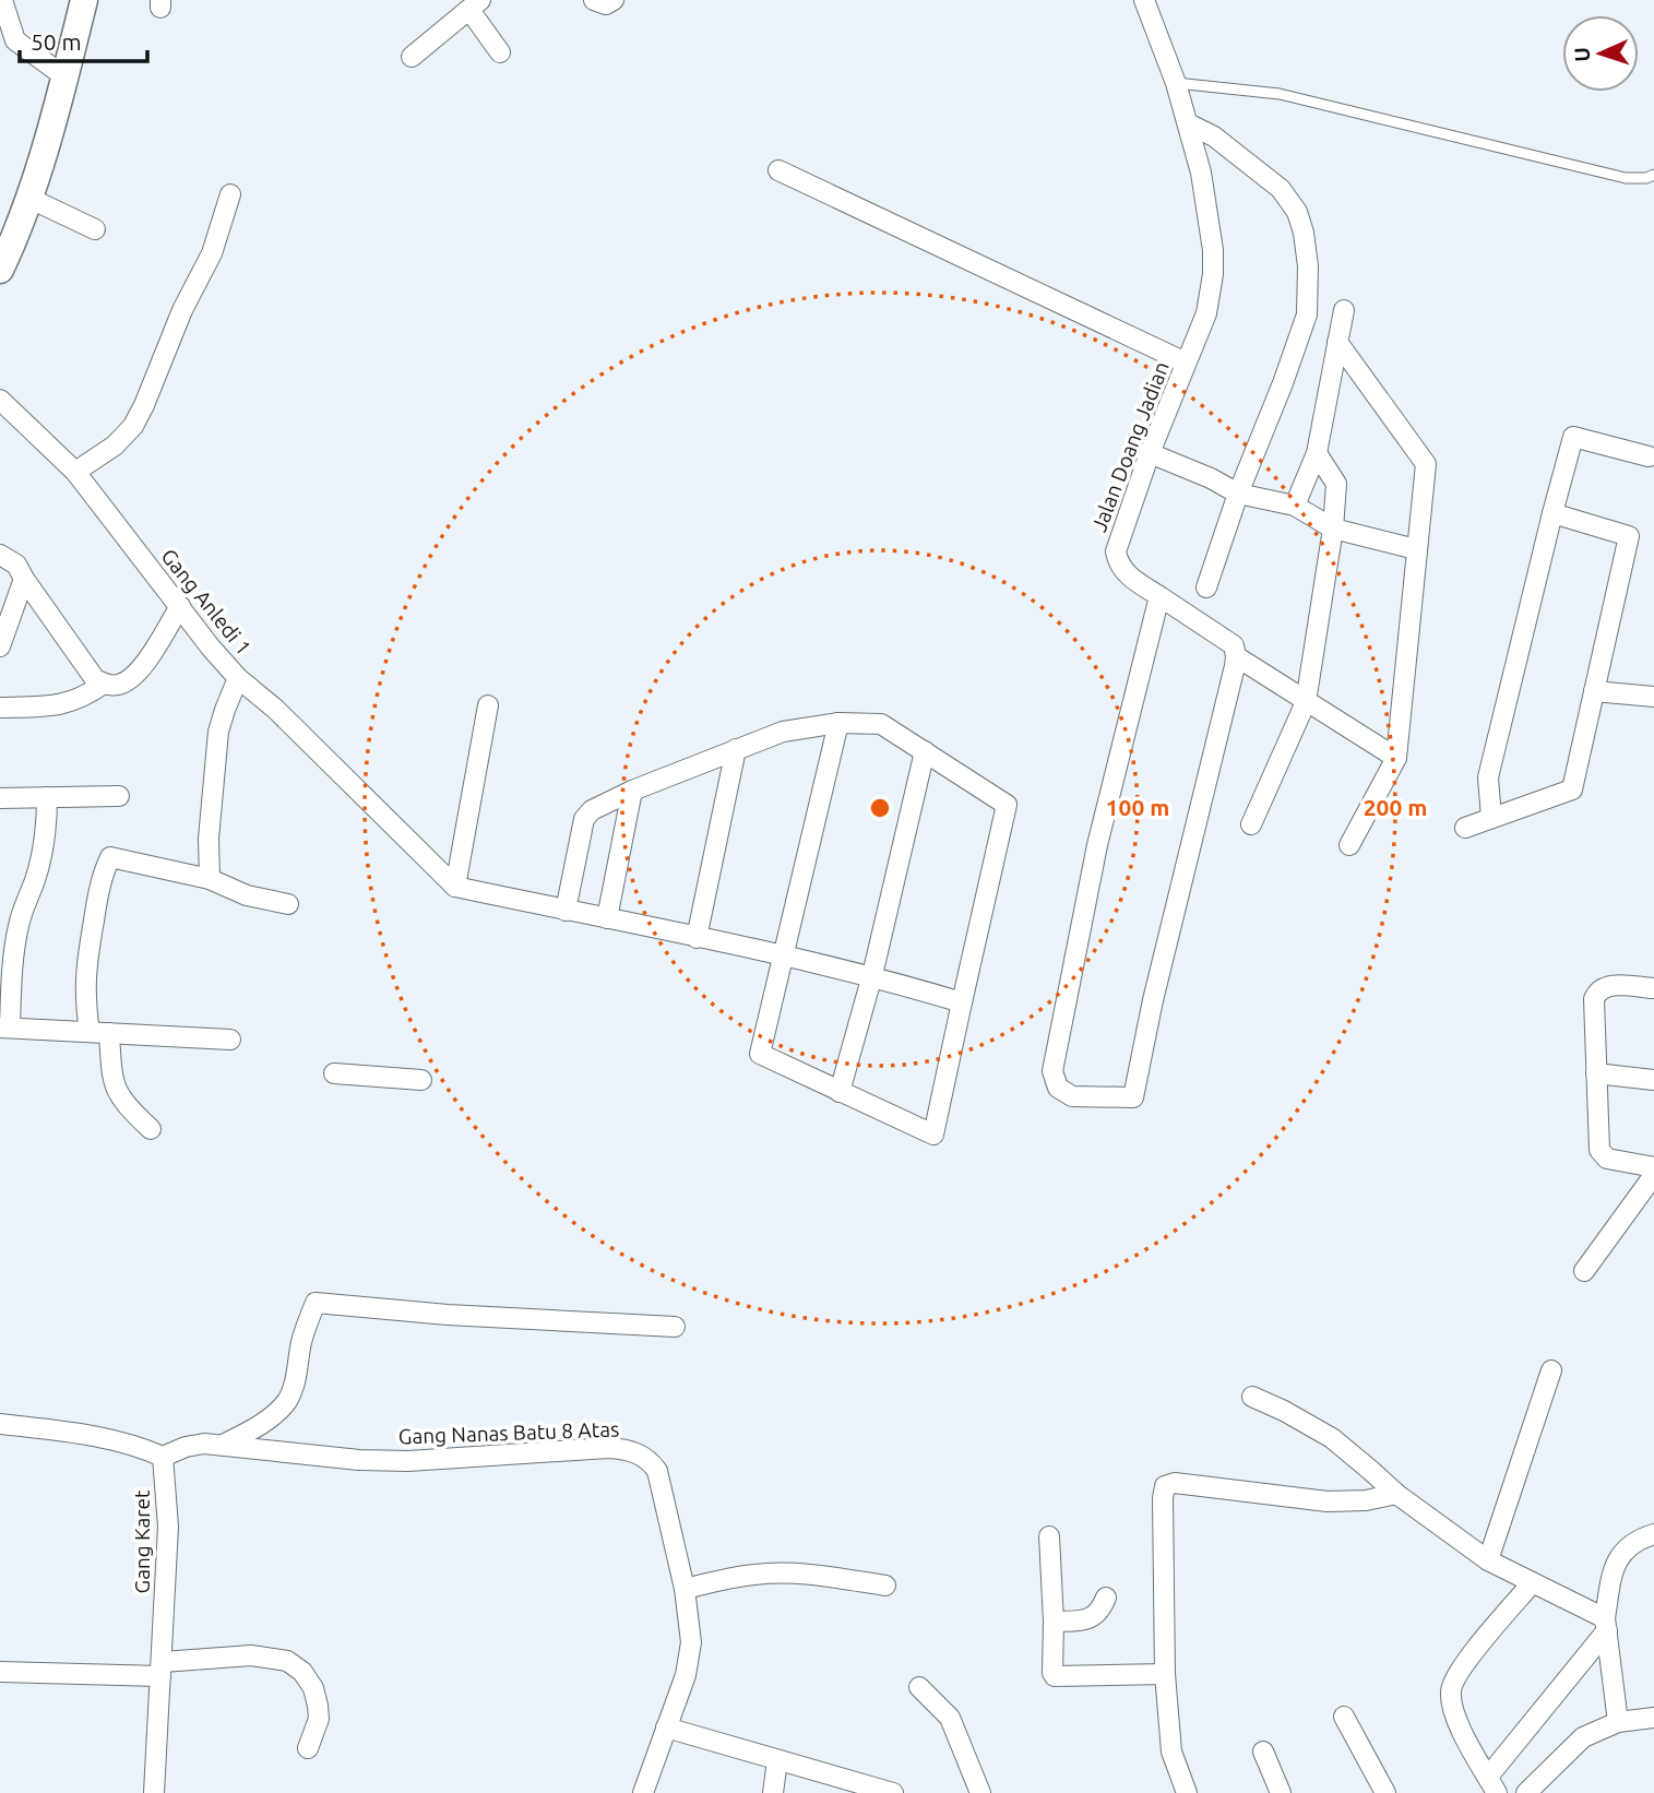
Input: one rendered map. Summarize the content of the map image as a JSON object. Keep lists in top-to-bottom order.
{
  "streets": {
    "street": [
      "Jalan Doang Jadian",
      "Gang Anledi 1",
      "Gang Nanas Batu 8 Atas",
      "Gang Karet"
    ]
  },
  "crossings": [
    ["Gang Nanas Batu 8 Atas", "Gang Karet"]
  ],
  "scale_bar": "50 m",
  "north": "left",
  "rings": ["100 m", "200 m"]
}
